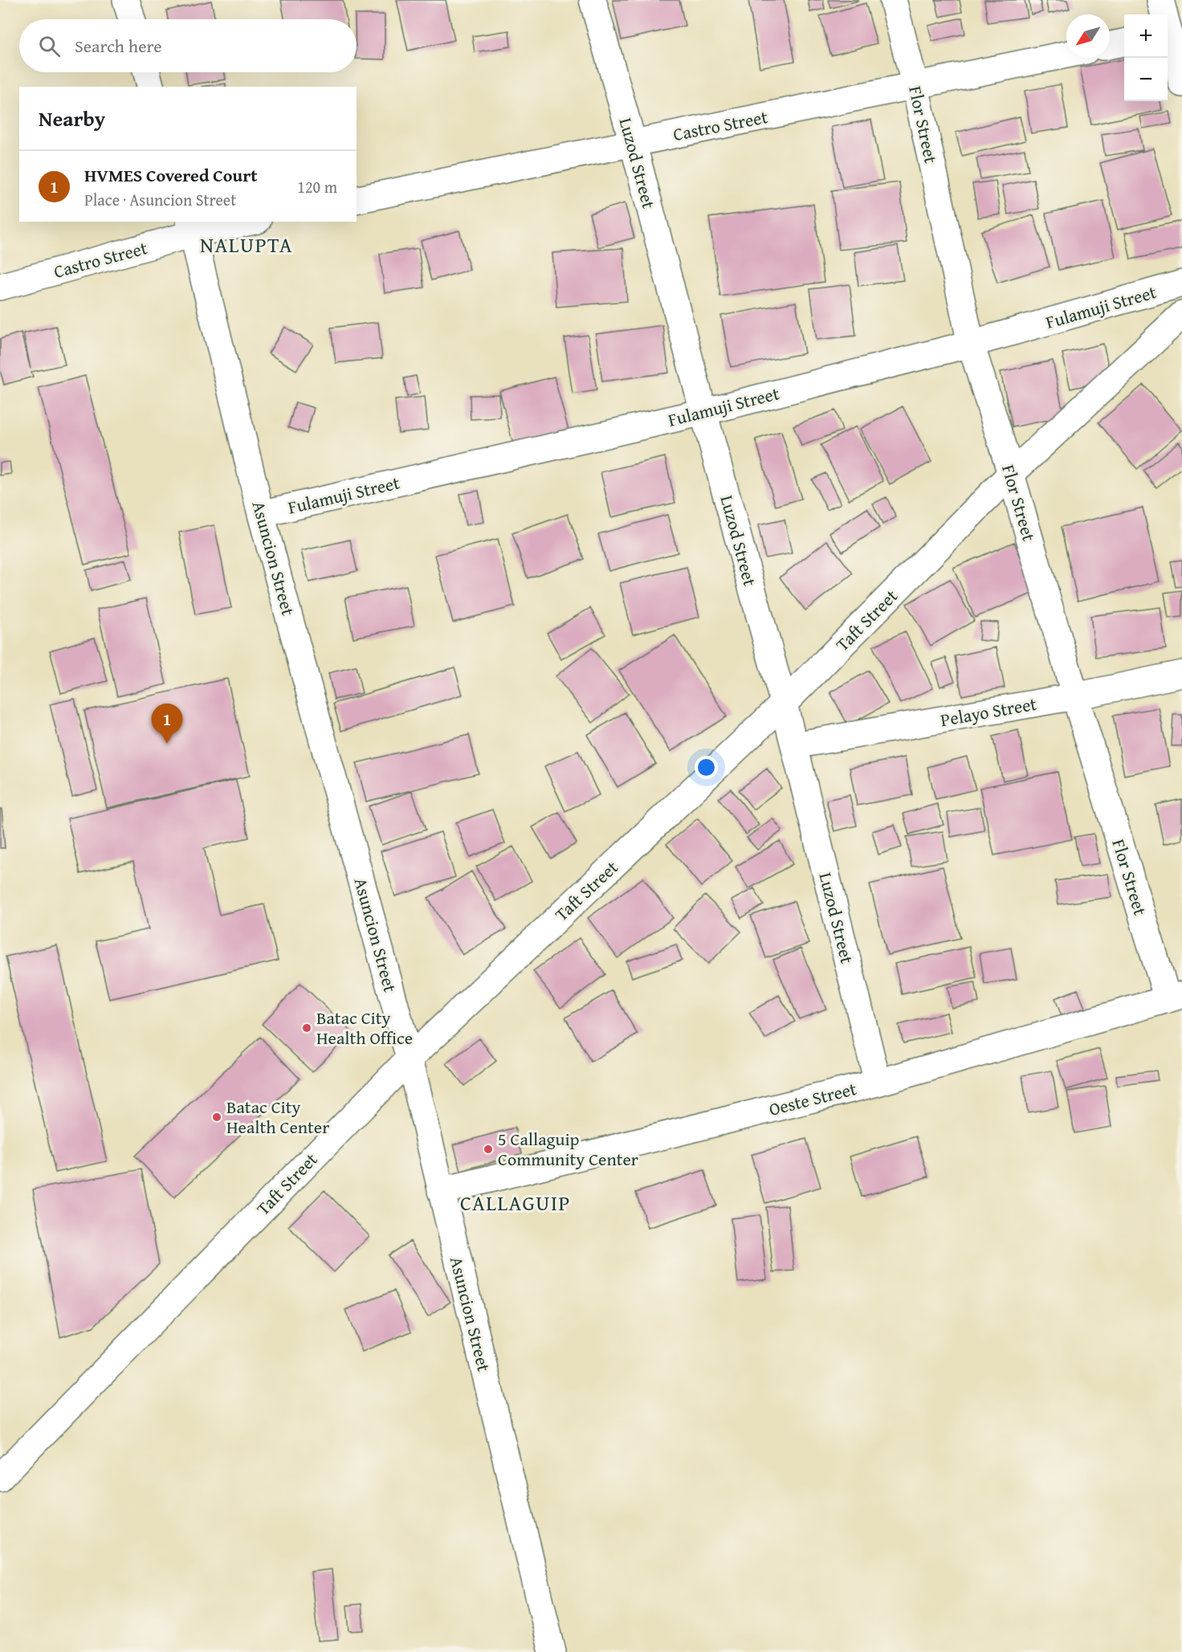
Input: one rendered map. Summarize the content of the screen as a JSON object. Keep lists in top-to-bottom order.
{
  "streets": {
    "street": [
      "Flor Street",
      "Castro Street",
      "Luzod Street",
      "Fulamuji Street",
      "Asuncion Street",
      "Taft Street",
      "Pelayo Street",
      "Oeste Street"
    ]
  },
  "crossings": [
    ["Flor Street", "Castro Street"],
    ["Flor Street", "Fulamuji Street"],
    ["Flor Street", "Taft Street"],
    ["Flor Street", "Pelayo Street"],
    ["Flor Street", "Oeste Street"],
    ["Castro Street", "Luzod Street"],
    ["Castro Street", "Asuncion Street"],
    ["Luzod Street", "Fulamuji Street"],
    ["Luzod Street", "Taft Street"],
    ["Luzod Street", "Pelayo Street"],
    ["Luzod Street", "Oeste Street"],
    ["Fulamuji Street", "Asuncion Street"],
    ["Asuncion Street", "Taft Street"],
    ["Asuncion Street", "Oeste Street"]
  ],
  "districts": ["NALUPTA", "CALLAGUIP"],
  "places": ["Batac City Health Office", "Batac City Health Center", "5 Callaguip Community Center"],
  "north": "bottom left",
  "page": {
    "map_buttons": ["+", "−"],
    "search": "Search here",
    "heading": "Nearby",
    "list": [
      {
        "mark": "1",
        "name": "HVMES Covered Court",
        "note": "Place · Asuncion Street",
        "value": "120 m"
      }
    ],
    "pins": "1"
  }
}
